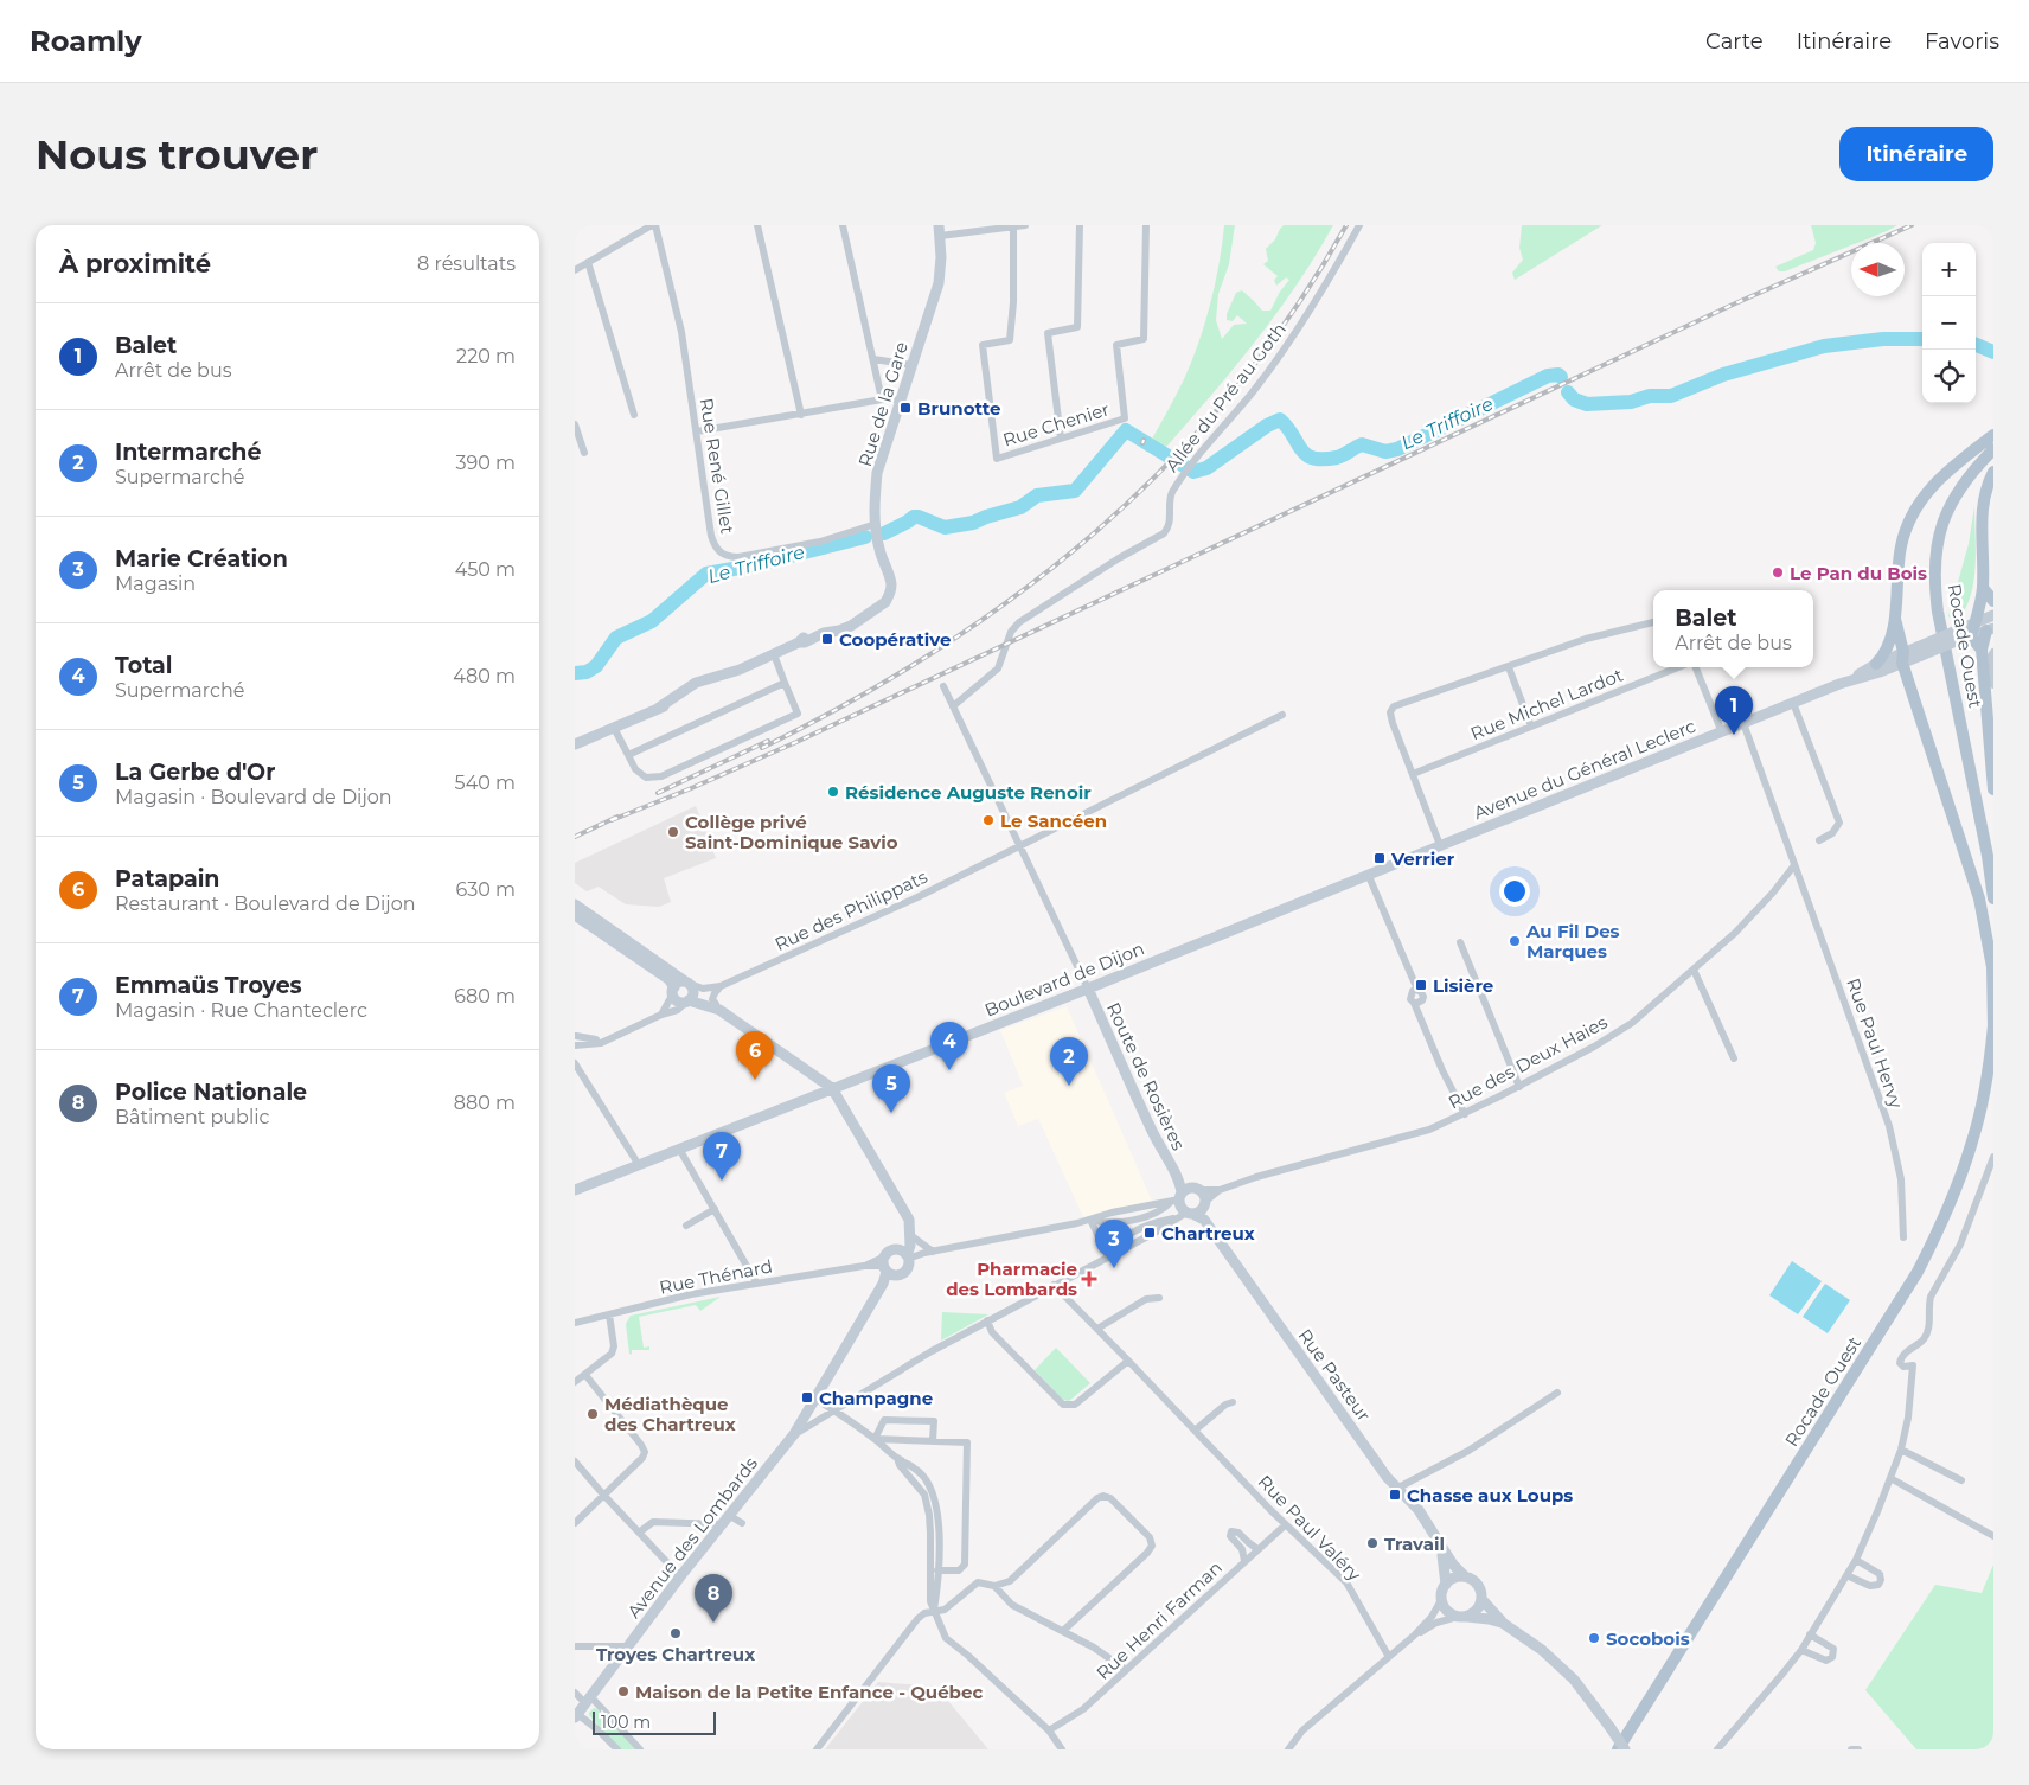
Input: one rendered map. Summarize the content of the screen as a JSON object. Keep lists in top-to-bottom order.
{
  "streets": {
    "main road": ["Rocade Ouest"],
    "street": [
      "Allée du Pré au Goth",
      "Rue de la Gare",
      "Rue Chenier",
      "Rue René Gillet",
      "Rue Michel Lardot",
      "Avenue du Général Leclerc",
      "Rue des Philippats",
      "Boulevard de Dijon",
      "Rue Paul Hervy",
      "Rue des Deux Haies",
      "Route de Rosières",
      "Rue Thénard",
      "Rue Pasteur",
      "Rue Paul Valéry",
      "Avenue des Lombards",
      "Rue Henri Farman"
    ]
  },
  "crossings": [
    ["Rue de la Gare", "Rue René Gillet"],
    ["Rocade Ouest", "Avenue du Général Leclerc"],
    ["Avenue du Général Leclerc", "Boulevard de Dijon"],
    ["Avenue du Général Leclerc", "Rue Paul Hervy"],
    ["Boulevard de Dijon", "Route de Rosières"],
    ["Rue Paul Hervy", "Rue des Deux Haies"],
    ["Rue des Deux Haies", "Route de Rosières"],
    ["Rue des Deux Haies", "Rue Pasteur"],
    ["Rue des Deux Haies", "Avenue des Lombards"],
    ["Route de Rosières", "Rue Pasteur"],
    ["Route de Rosières", "Avenue des Lombards"],
    ["Rue Thénard", "Avenue des Lombards"],
    ["Rue Pasteur", "Avenue des Lombards"],
    ["Rue Paul Valéry", "Avenue des Lombards"],
    ["Rue Paul Valéry", "Rue Henri Farman"]
  ],
  "water": ["Le Triffoire"],
  "places": {
    "transit": [
      "Brunotte",
      "Coopérative",
      "Verrier",
      "Lisière",
      "Chartreux",
      "Champagne",
      "Chasse aux Loups"
    ],
    "other": [
      "Le Pan du Bois",
      "Résidence Auguste Renoir",
      "Le Sancéen",
      "Collège privé Saint-Dominique Savio",
      "Au Fil Des Marques",
      "Médiathèque des Chartreux",
      "Travail",
      "Troyes Chartreux",
      "Socobois",
      "Maison de la Petite Enfance - Québec"
    ],
    "health": ["Pharmacie des Lombards"]
  },
  "scale_bar": "100 m",
  "north": "left",
  "page": {
    "header": "Roamly",
    "nav": ["Carte", "Itinéraire", "Favoris"],
    "buttons": "Itinéraire",
    "title": "Nous trouver",
    "heading": ["À proximité", "8 résultats"],
    "map_buttons": ["+", "−"],
    "list": [
      {
        "mark": "1",
        "name": "Balet",
        "note": "Arrêt de bus",
        "value": "220 m"
      },
      {
        "mark": "2",
        "name": "Intermarché",
        "note": "Supermarché",
        "value": "390 m"
      },
      {
        "mark": "3",
        "name": "Marie Création",
        "note": "Magasin",
        "value": "450 m"
      },
      {
        "mark": "4",
        "name": "Total",
        "note": "Supermarché",
        "value": "480 m"
      },
      {
        "mark": "5",
        "name": "La Gerbe d'Or",
        "note": "Magasin · Boulevard de Dijon",
        "value": "540 m"
      },
      {
        "mark": "6",
        "name": "Patapain",
        "note": "Restaurant · Boulevard de Dijon",
        "value": "630 m"
      },
      {
        "mark": "7",
        "name": "Emmaüs Troyes",
        "note": "Magasin · Rue Chanteclerc",
        "value": "680 m"
      },
      {
        "mark": "8",
        "name": "Police Nationale",
        "note": "Bâtiment public",
        "value": "880 m"
      }
    ],
    "popup": ["Balet", "Arrêt de bus"],
    "pins": [
      "1",
      "4",
      "6",
      "2",
      "5",
      "7",
      "3",
      "8"
    ],
    "scale": "100 m"
  }
}
